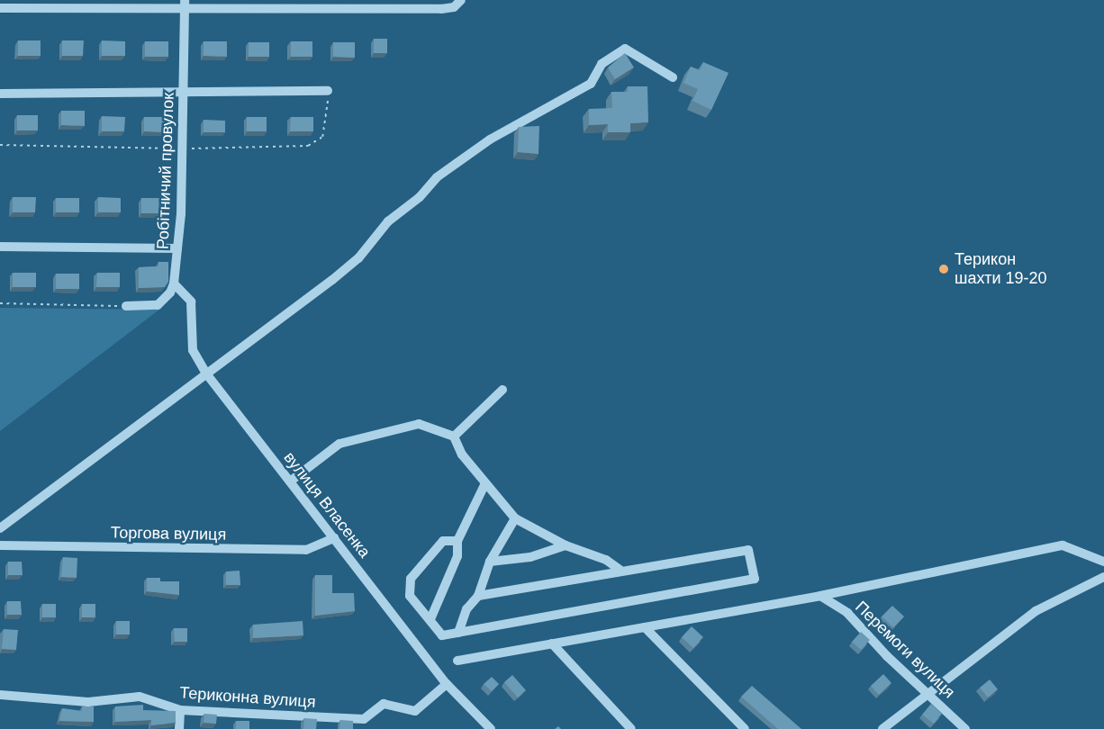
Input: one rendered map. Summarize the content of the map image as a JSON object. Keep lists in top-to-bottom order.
{
  "streets": {
    "street": [
      "Робітничий провулок",
      "вулиця Власенка",
      "Торгова вулиця",
      "Перемоги вулиця",
      "Териконна вулиця"
    ]
  },
  "crossings": [
    ["Робітничий провулок", "вулиця Власенка"],
    ["вулиця Власенка", "Торгова вулиця"],
    ["вулиця Власенка", "Териконна вулиця"]
  ],
  "places": ["Терикон шахти 19-20"]
}
